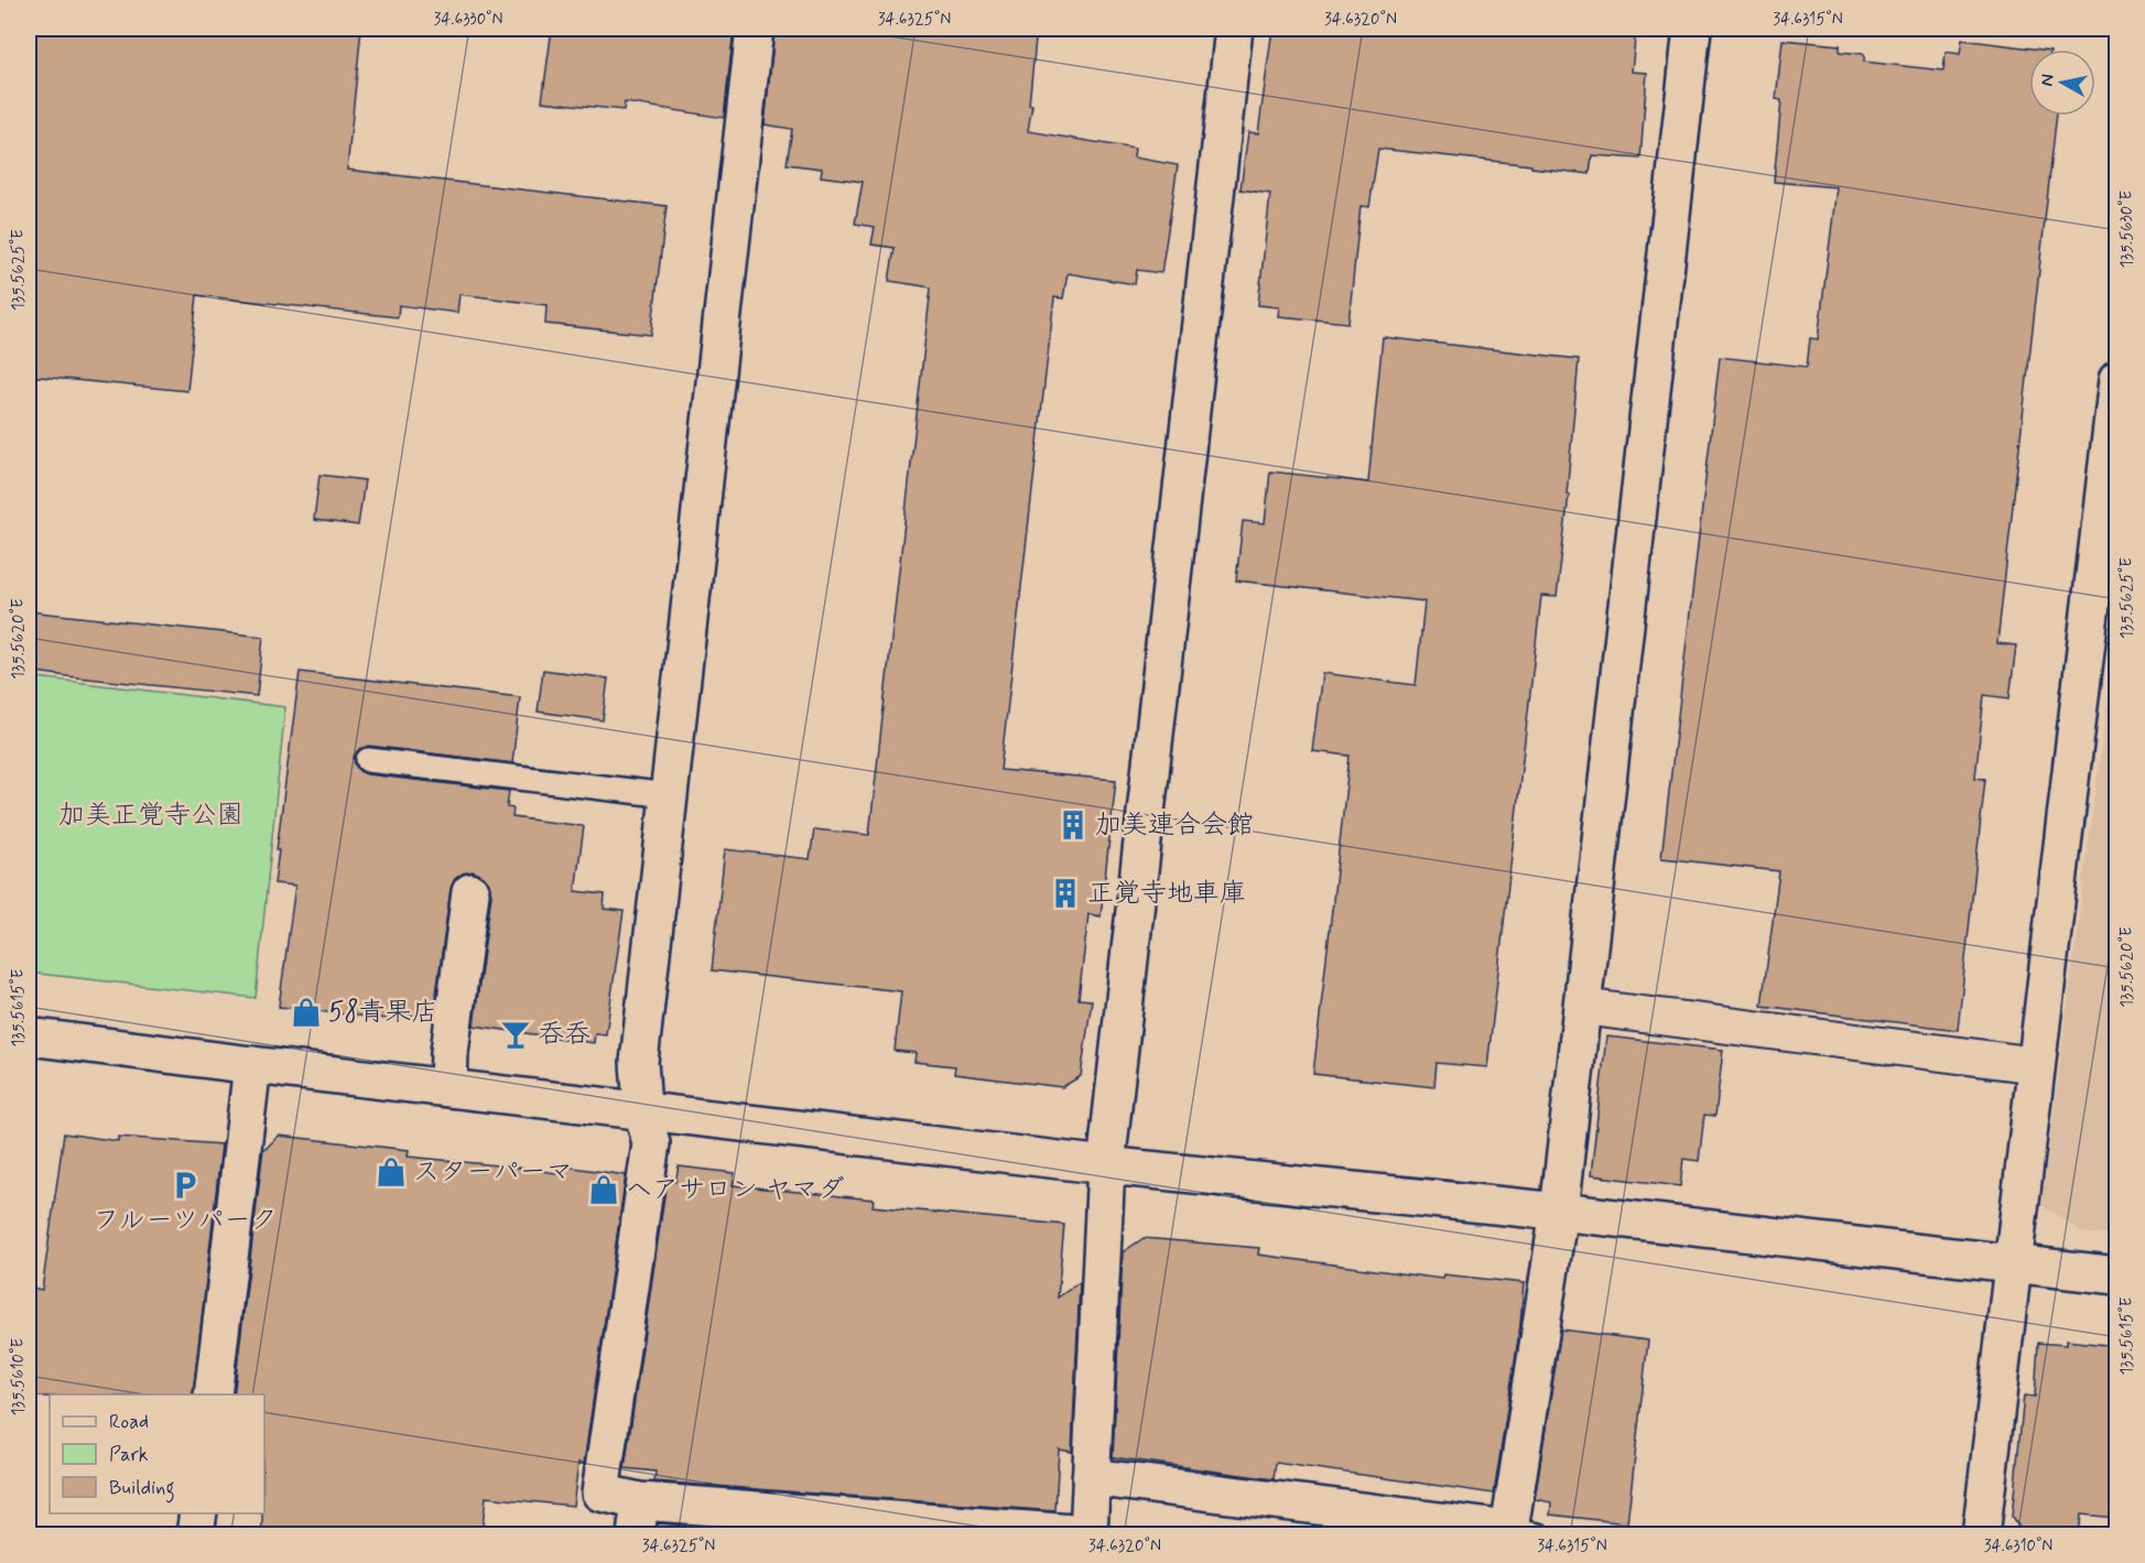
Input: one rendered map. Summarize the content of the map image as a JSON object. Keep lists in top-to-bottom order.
{
  "parks": ["加美正覚寺公園"],
  "places": {
    "building": ["加美連合会館", "正覚寺地車庫"],
    "shop": ["58青果店", "スターパーマ", "ヘアサロン ヤマダ"],
    "bar": ["呑呑"],
    "parking": ["フルーツパーク"]
  },
  "legend": ["Road", "Park", "Building"],
  "north": "left",
  "coordinates": [
    "34.6330°N",
    "34.6325°N",
    "34.6320°N",
    "34.6315°N",
    "135.5630°E",
    "135.5625°E",
    "135.5620°E",
    "135.5615°E",
    "135.5610°E",
    "34.6310°N"
  ]
}
